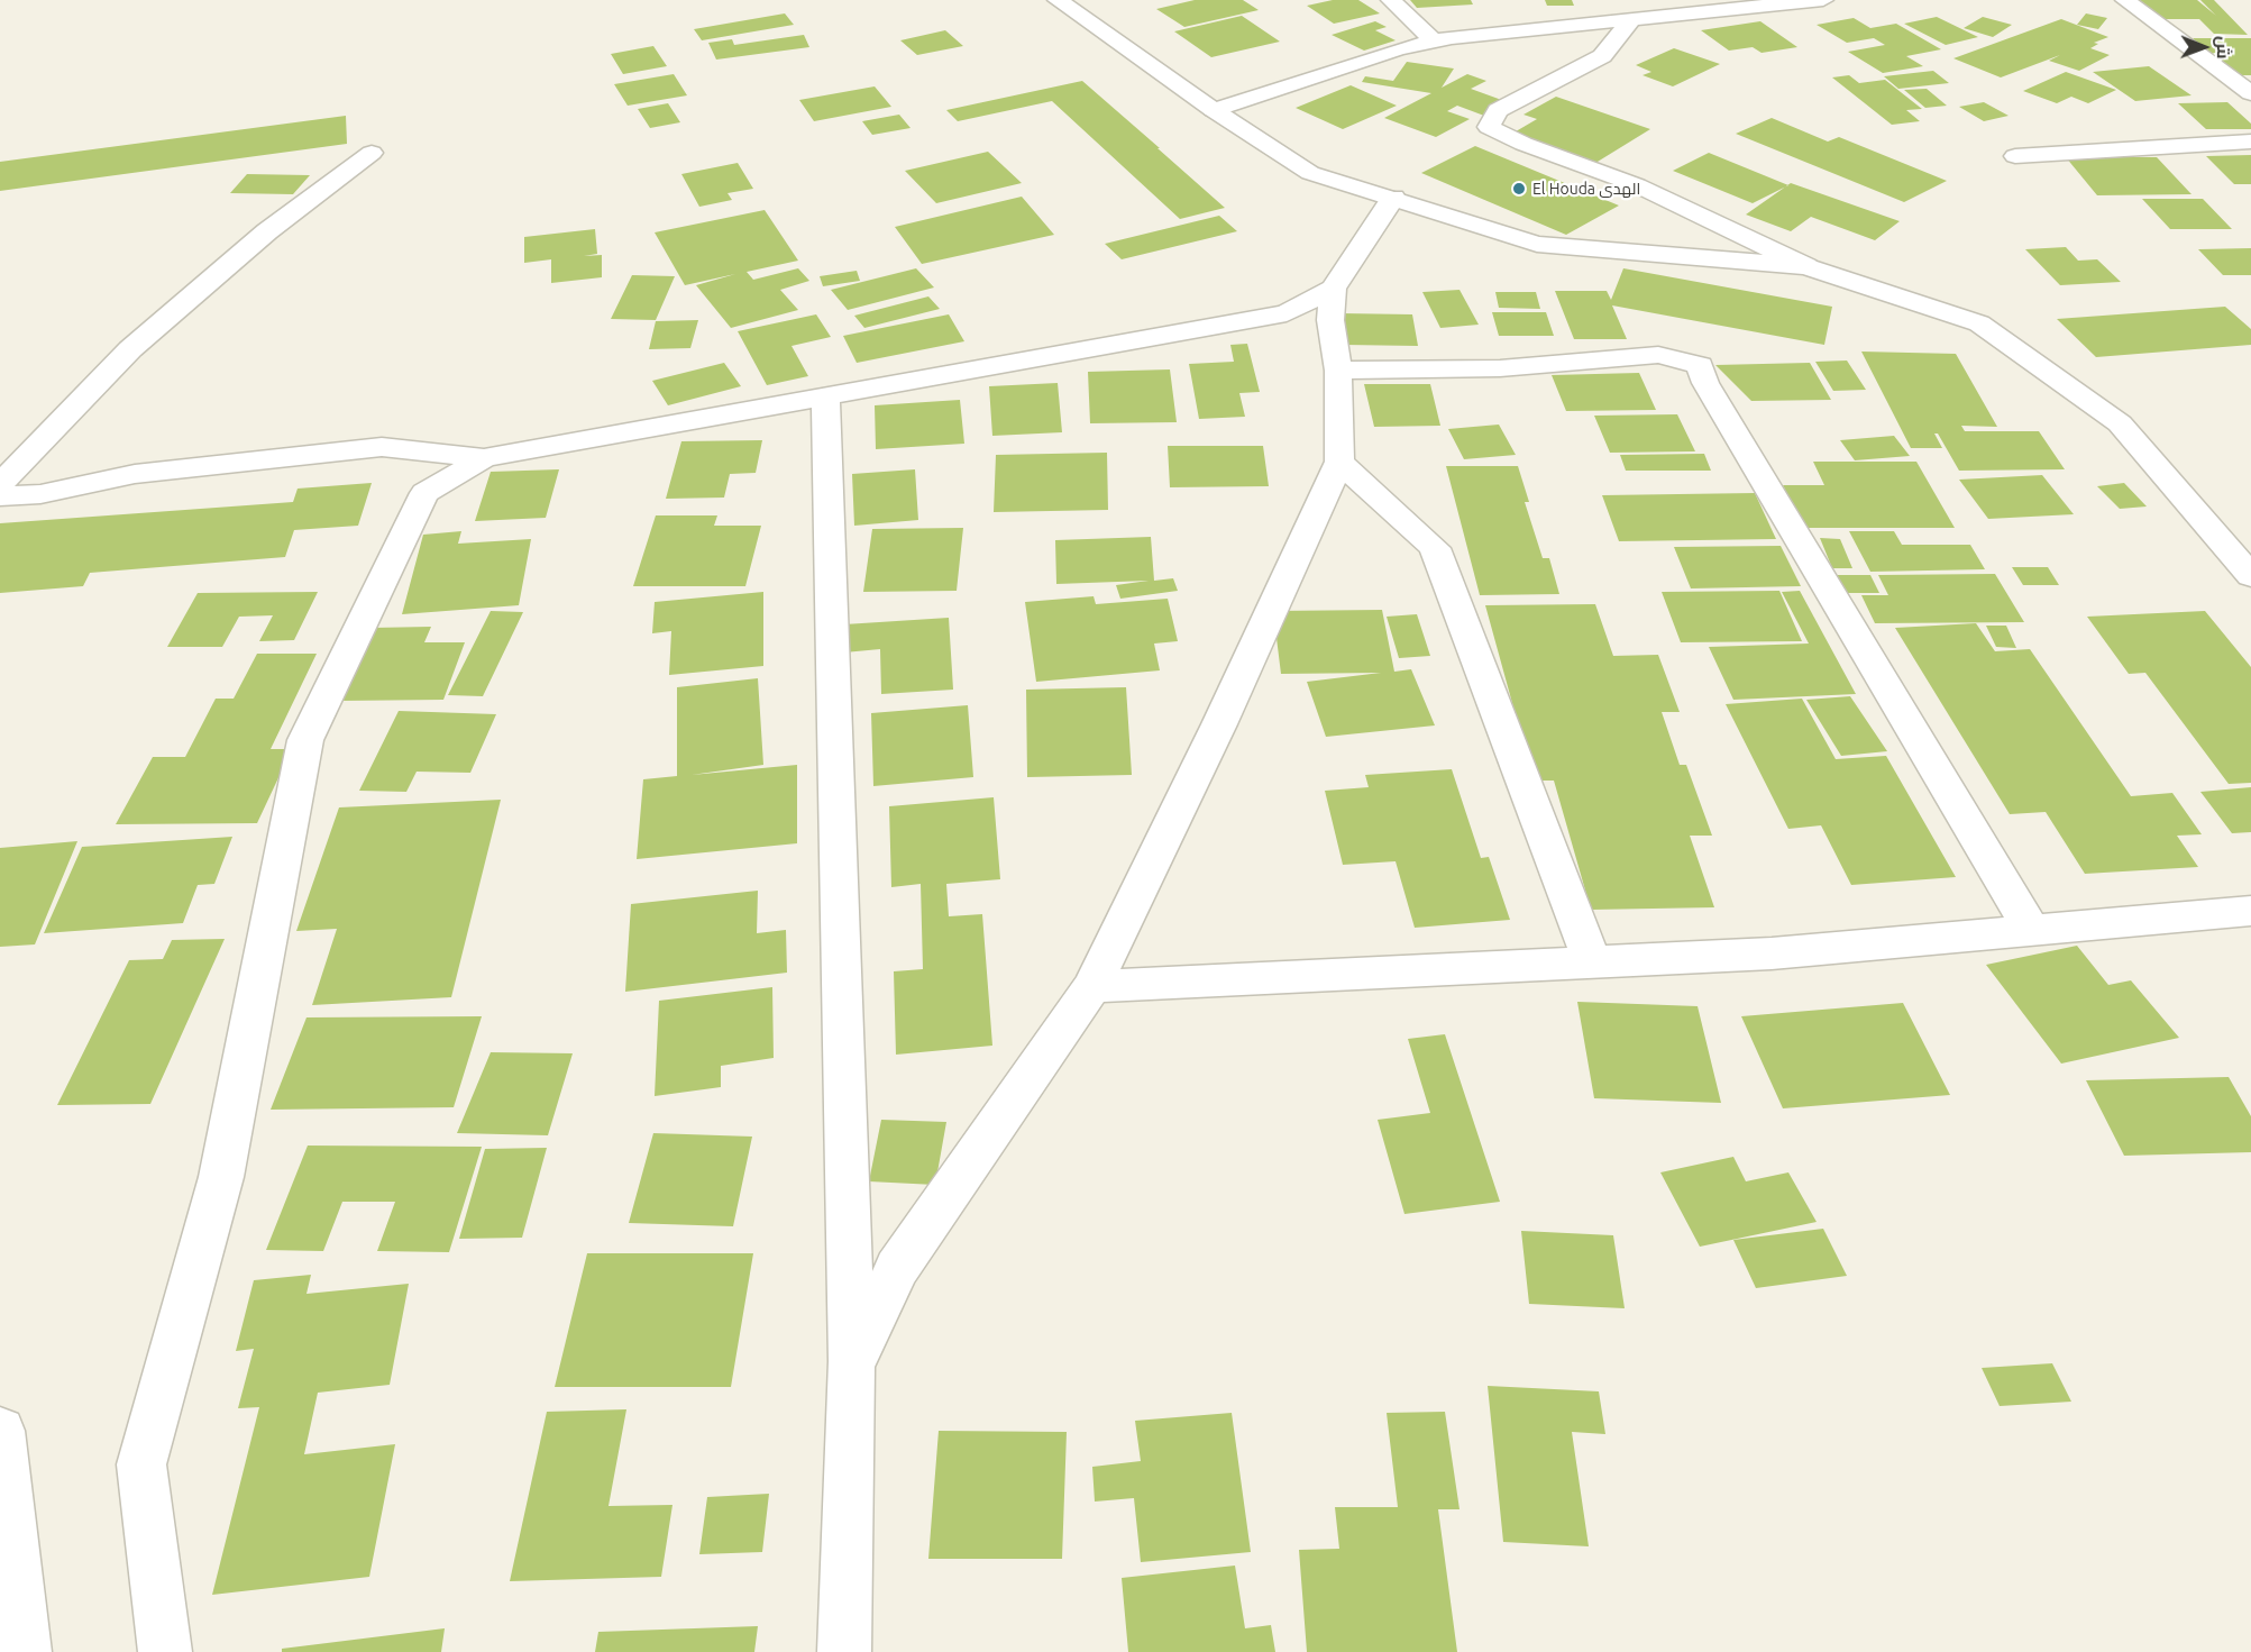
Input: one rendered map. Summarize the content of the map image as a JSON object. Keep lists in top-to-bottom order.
{
  "places": ["El Houda الهدى"],
  "north": "right"
}
